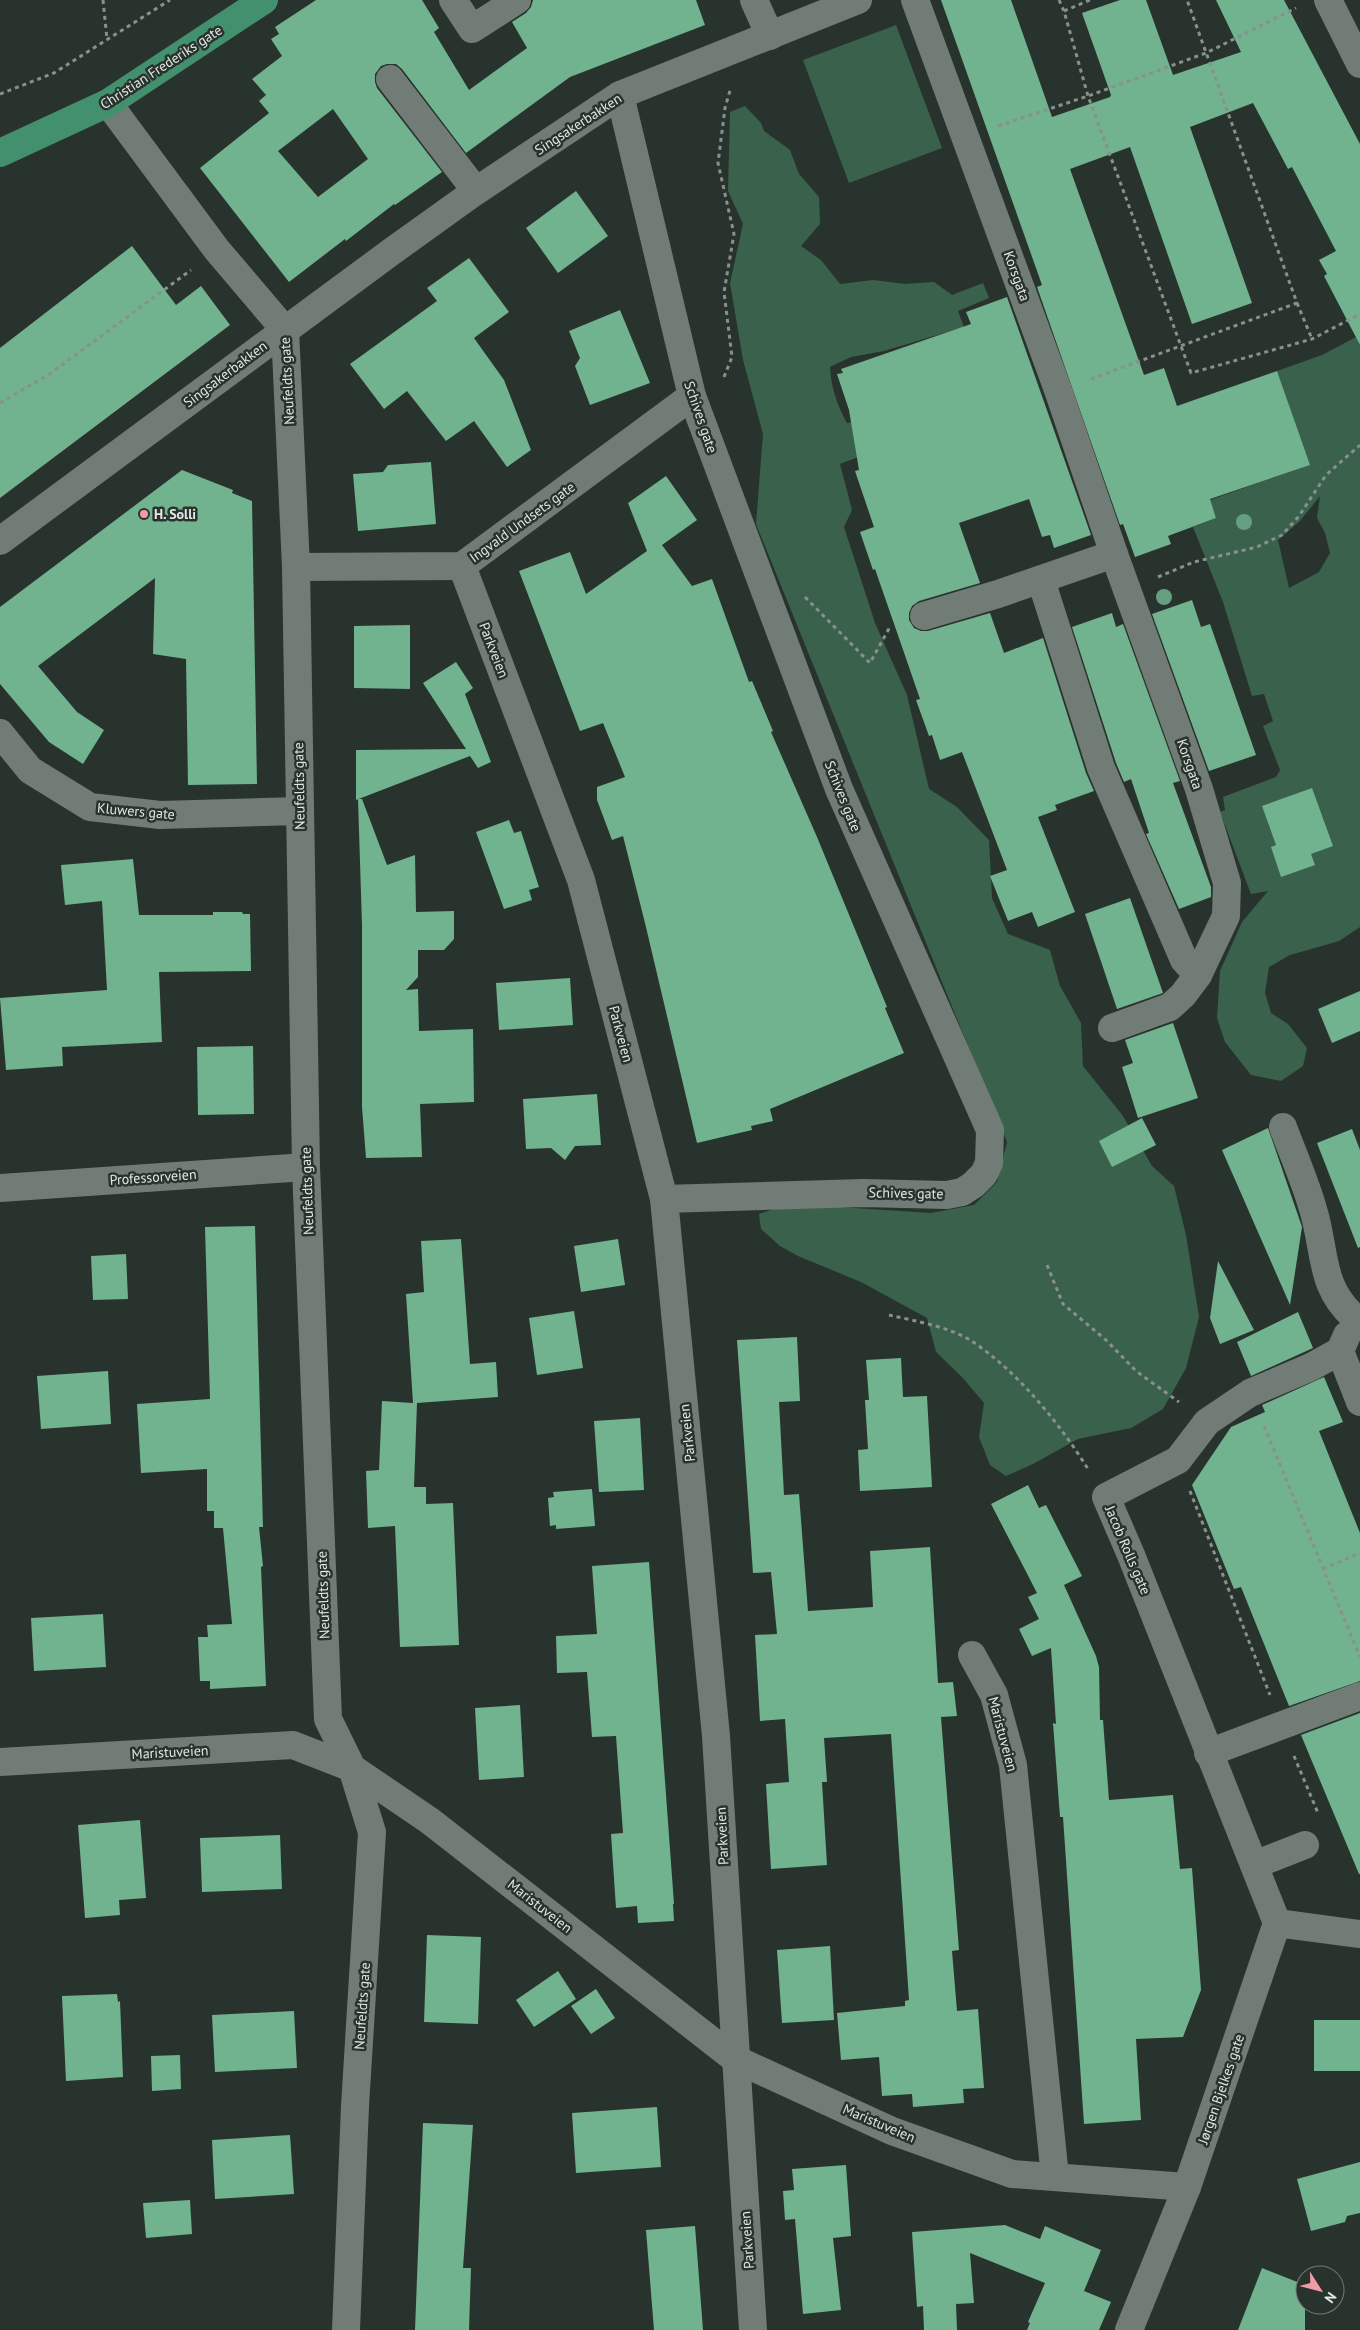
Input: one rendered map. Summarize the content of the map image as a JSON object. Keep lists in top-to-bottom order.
{
  "streets": {
    "main road": ["Christian Frederiks gate"],
    "street": [
      "Singsakerbakken",
      "Korsgata",
      "Neufeldts gate",
      "Schives gate",
      "Ingvald Undsets gate",
      "Parkveien",
      "Kluwers gate",
      "Professorveien",
      "Jacob Rolls gate",
      "Maristuveien",
      "Jørgen Bjelkes gate"
    ]
  },
  "crossings": [
    ["Christian Frederiks gate", "Neufeldts gate"],
    ["Singsakerbakken", "Neufeldts gate"],
    ["Singsakerbakken", "Schives gate"],
    ["Neufeldts gate", "Ingvald Undsets gate"],
    ["Neufeldts gate", "Kluwers gate"],
    ["Neufeldts gate", "Professorveien"],
    ["Neufeldts gate", "Maristuveien"],
    ["Schives gate", "Ingvald Undsets gate"],
    ["Schives gate", "Parkveien"],
    ["Ingvald Undsets gate", "Parkveien"],
    ["Parkveien", "Maristuveien"],
    ["Jacob Rolls gate", "Jørgen Bjelkes gate"],
    ["Maristuveien", "Jørgen Bjelkes gate"]
  ],
  "places": ["H. Solli"],
  "north": "bottom right"
}
